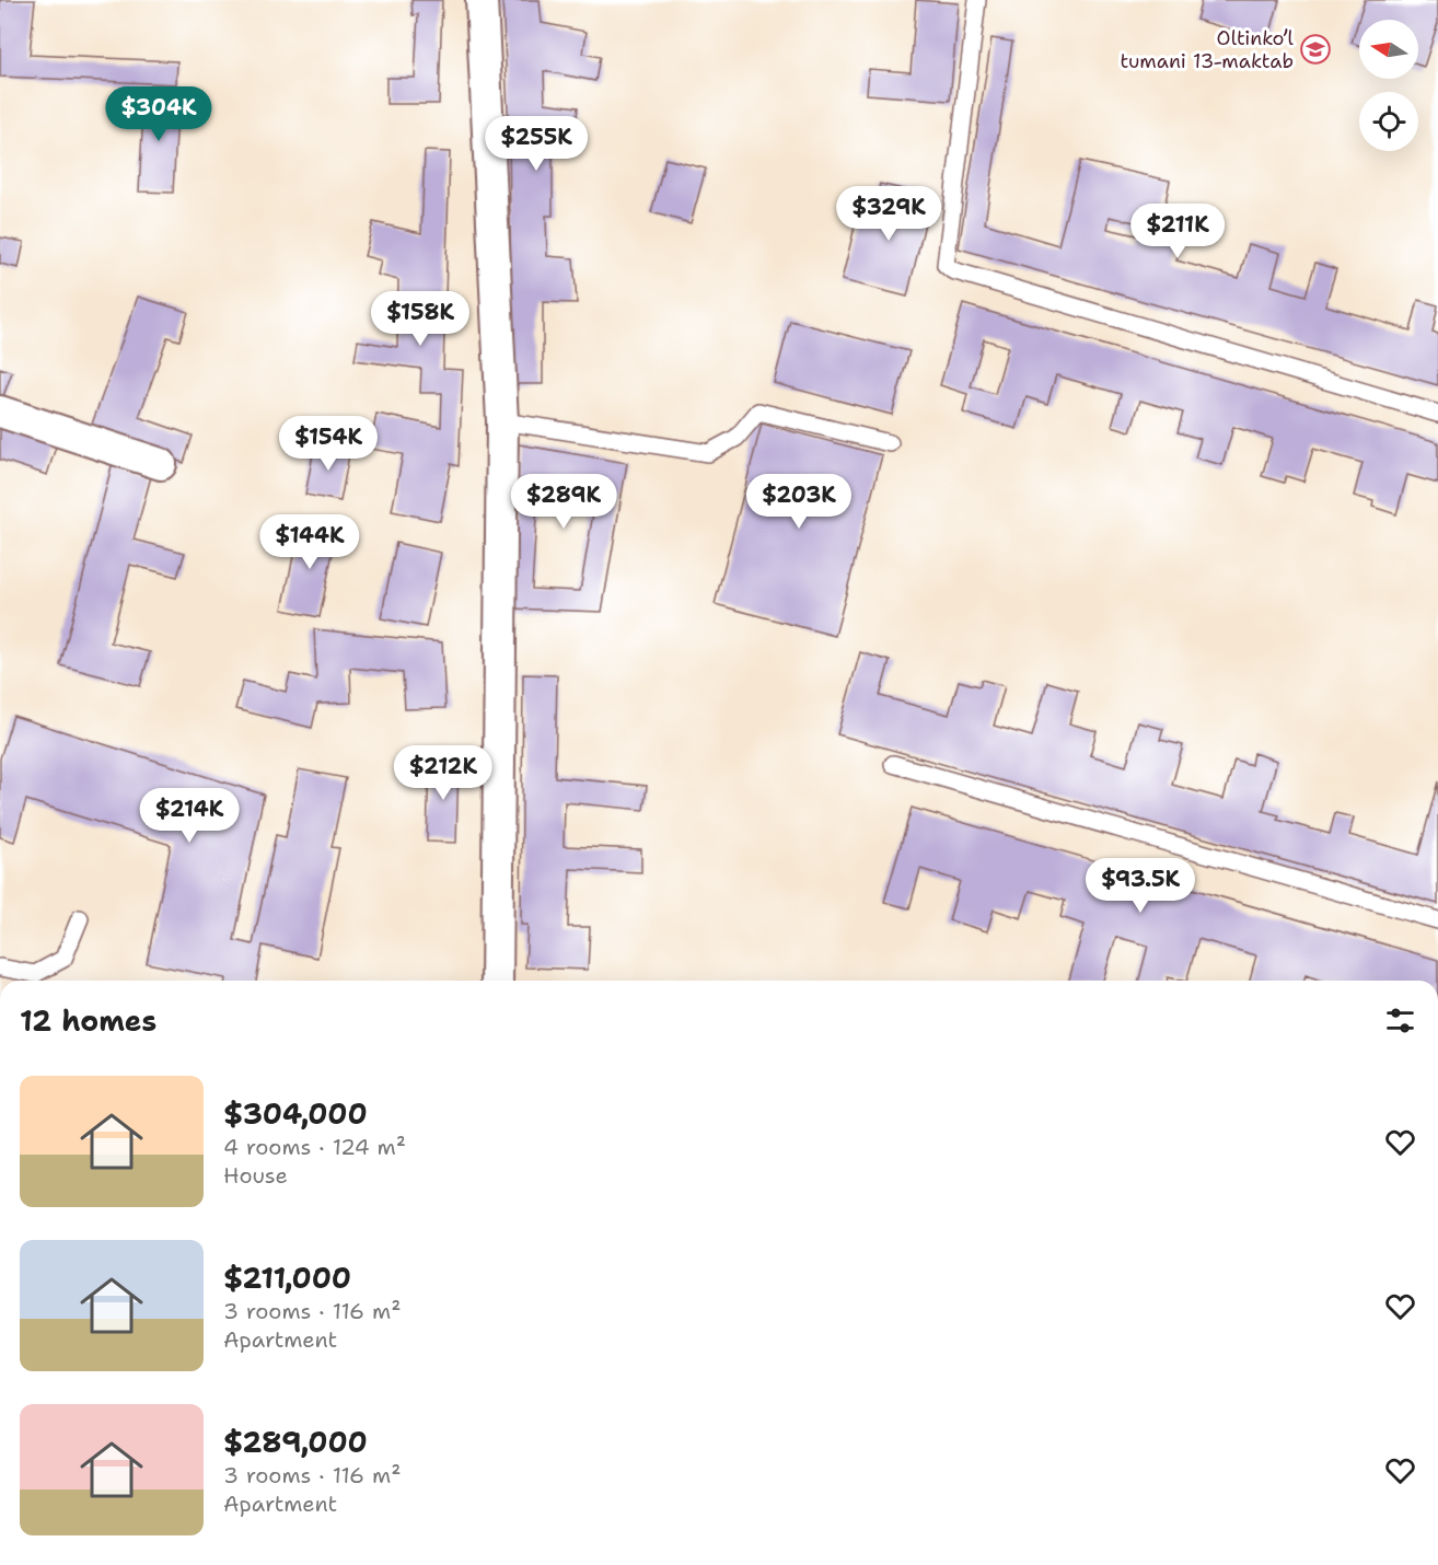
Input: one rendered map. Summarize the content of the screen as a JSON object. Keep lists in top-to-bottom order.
{
  "places": {
    "school or university": ["Oltinko’l tumani 13-maktab"]
  },
  "north": "left",
  "page": {
    "price": [
      "$304K",
      "$255K",
      "$329K",
      "$211K",
      "$158K",
      "$154K",
      "$289K",
      "$203K",
      "$144K",
      "$212K",
      "$214K",
      "$93.5K"
    ],
    "heading": "12 homes",
    "list": [
      {
        "name": "$304,000",
        "note": "4 rooms · 124 m² · House"
      },
      {
        "name": "$211,000",
        "note": "3 rooms · 116 m² · Apartment"
      },
      {
        "name": "$289,000",
        "note": "3 rooms · 116 m² · Apartment"
      }
    ]
  }
}
